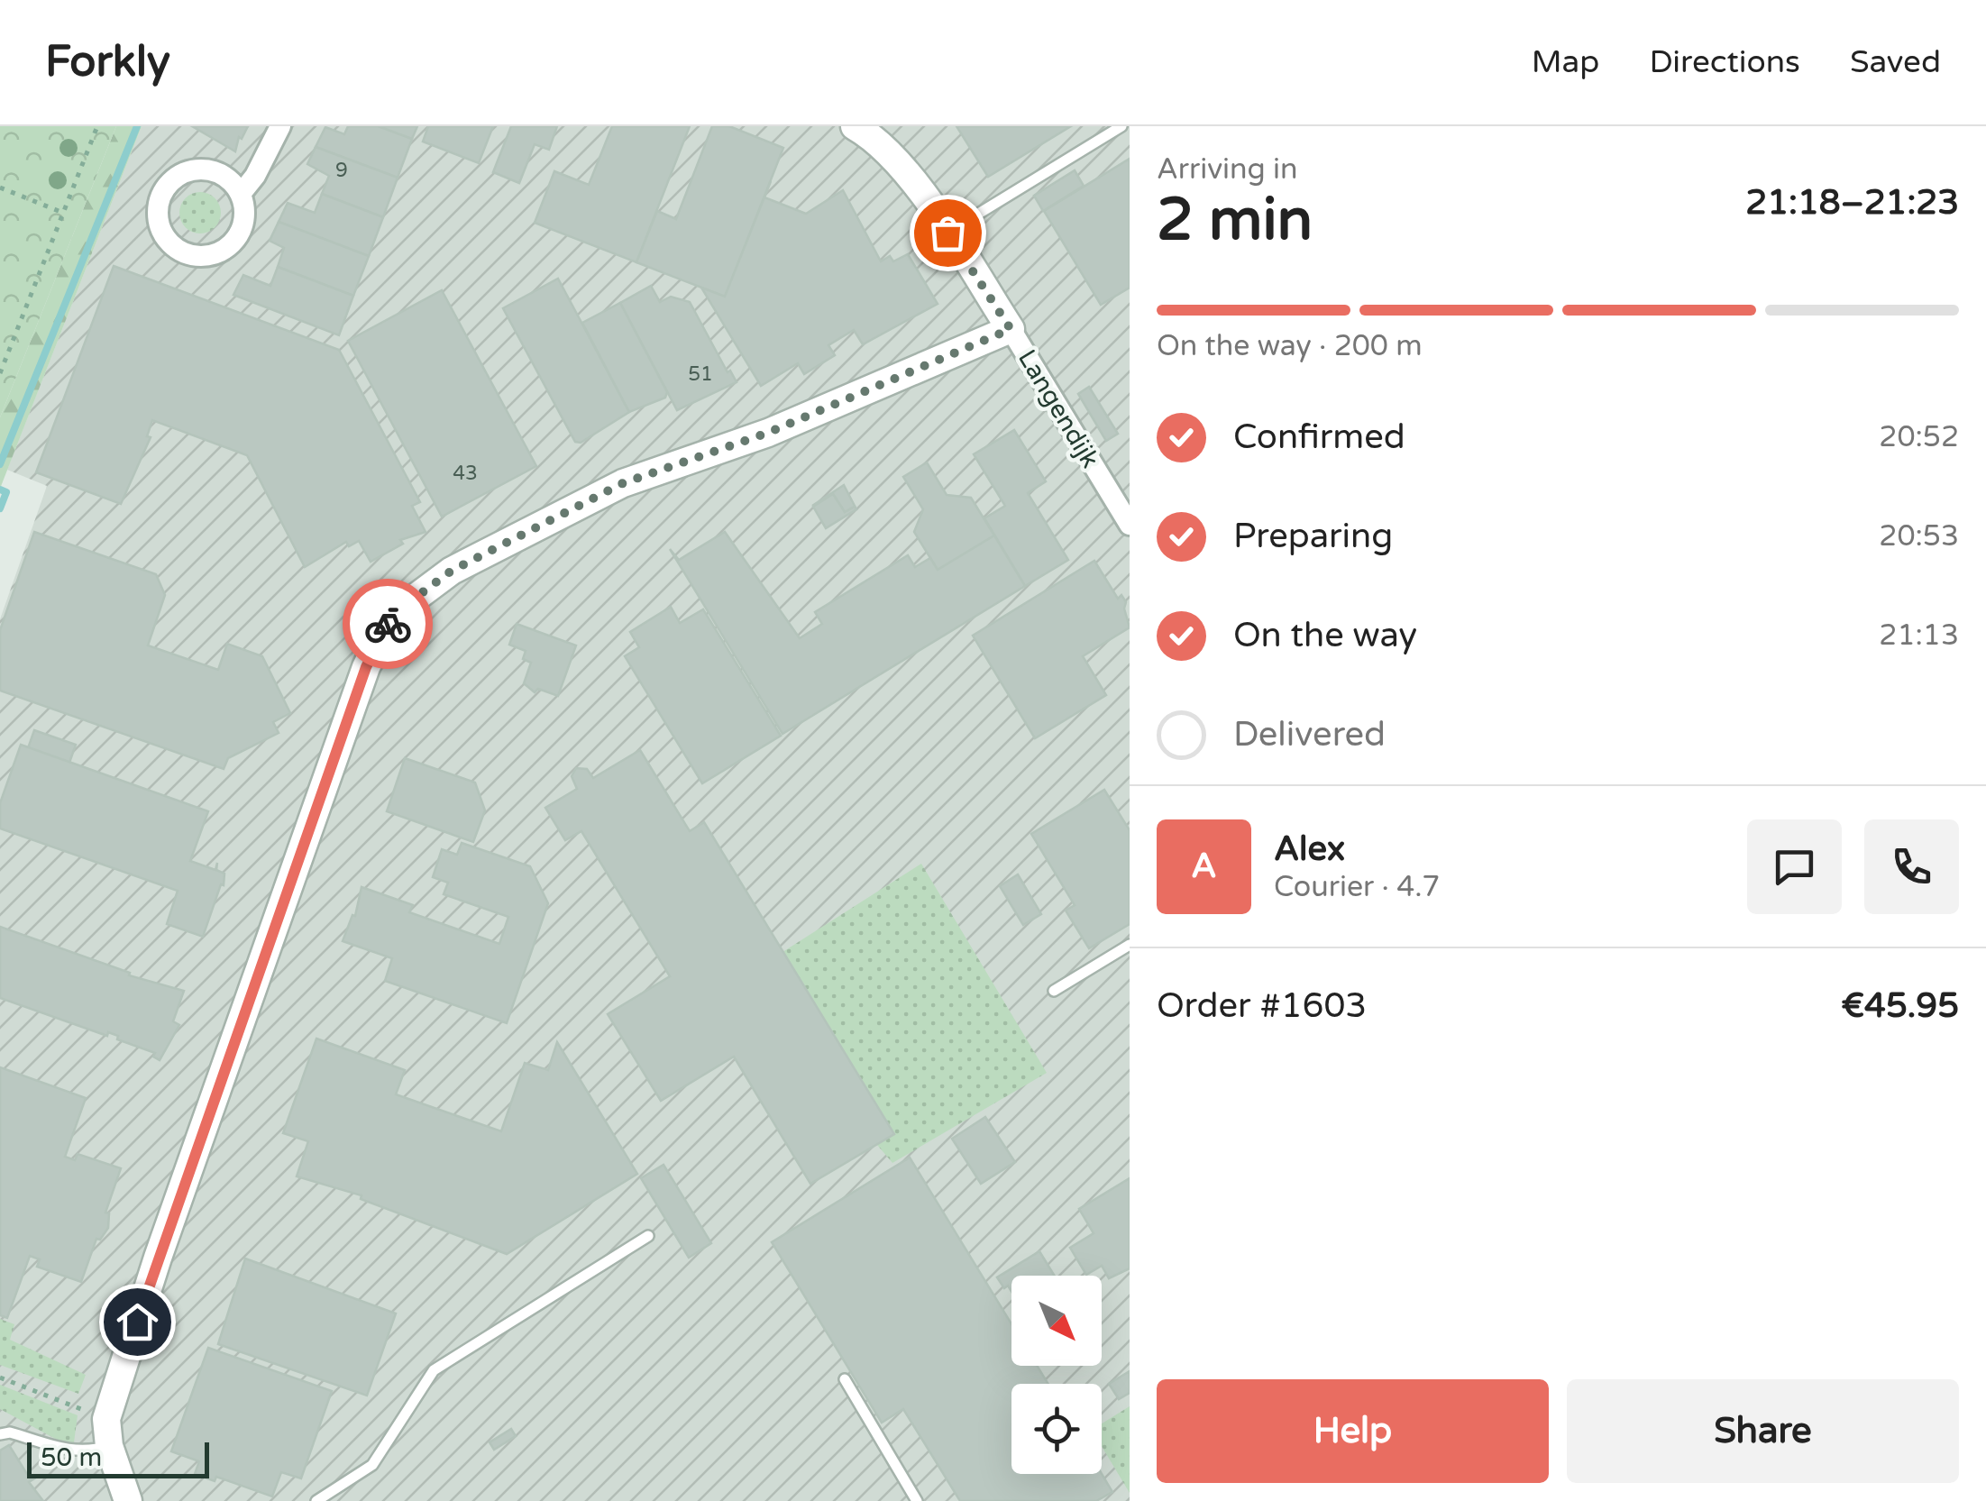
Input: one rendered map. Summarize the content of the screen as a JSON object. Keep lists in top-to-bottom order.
{
  "streets": {
    "street": ["Langendijk"]
  },
  "house_numbers": ["9", "51", "43"],
  "scale_bar": "50 m",
  "north": "bottom right",
  "page": {
    "header": "Forkly",
    "nav": ["Map", "Directions", "Saved"],
    "heading": ["2 min", "Arriving in", "21:18–21:23"],
    "panel": [
      "Alex",
      "Courier · 4.7",
      "Order #1603",
      "€45.95"
    ],
    "bar": "On the way · 200 m",
    "list": [
      ["Confirmed", "20:52"],
      ["Preparing", "20:53"],
      ["On the way", "21:13"],
      "Delivered"
    ],
    "round": "A",
    "buttons": ["Help", "Share"],
    "scale": "50 m"
  }
}
